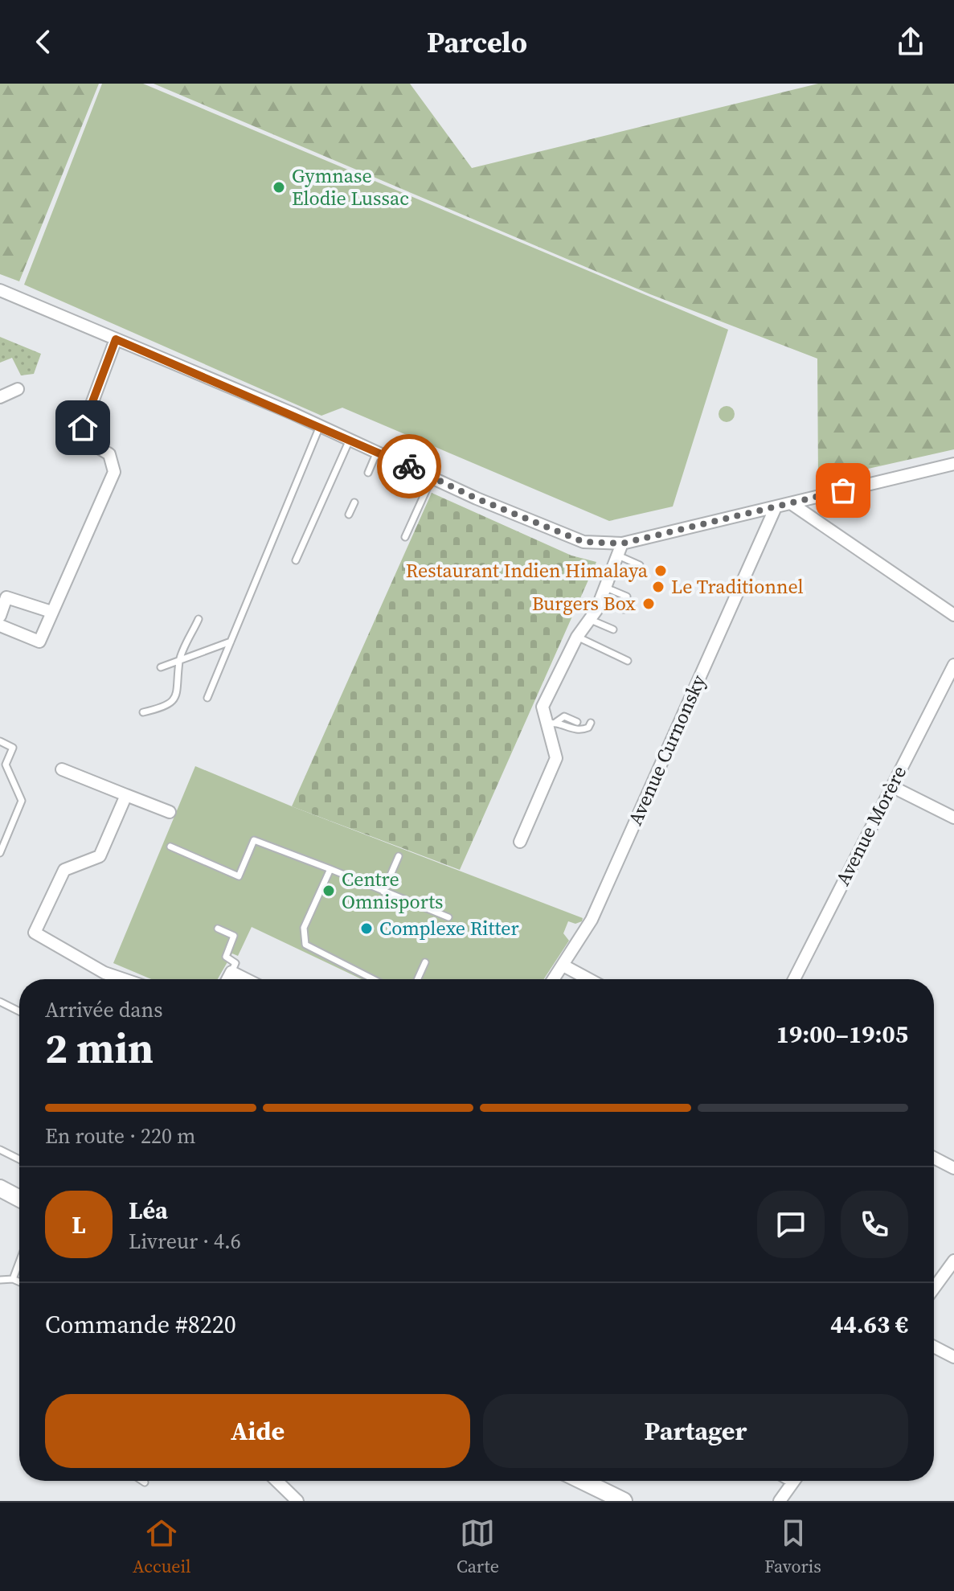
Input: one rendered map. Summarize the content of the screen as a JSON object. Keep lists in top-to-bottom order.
{
  "streets": {
    "street": ["Avenue Curnonsky", "Avenue Morère"]
  },
  "places": [
    "Gymnase Elodie Lussac",
    "Restaurant Indien Himalaya",
    "Le Traditionnel",
    "Burgers Box",
    "Centre Omnisports",
    "Complexe Ritter"
  ],
  "page": {
    "header": "Parcelo",
    "heading": ["2 min", "Arrivée dans", "19:00–19:05"],
    "panel": [
      "Léa",
      "Livreur · 4.6",
      "Commande #8220",
      "44.63 €"
    ],
    "bar": "En route · 220 m",
    "round": "L",
    "buttons": ["Aide", "Partager"],
    "tabs": ["Accueil", "Carte", "Favoris"]
  }
}
